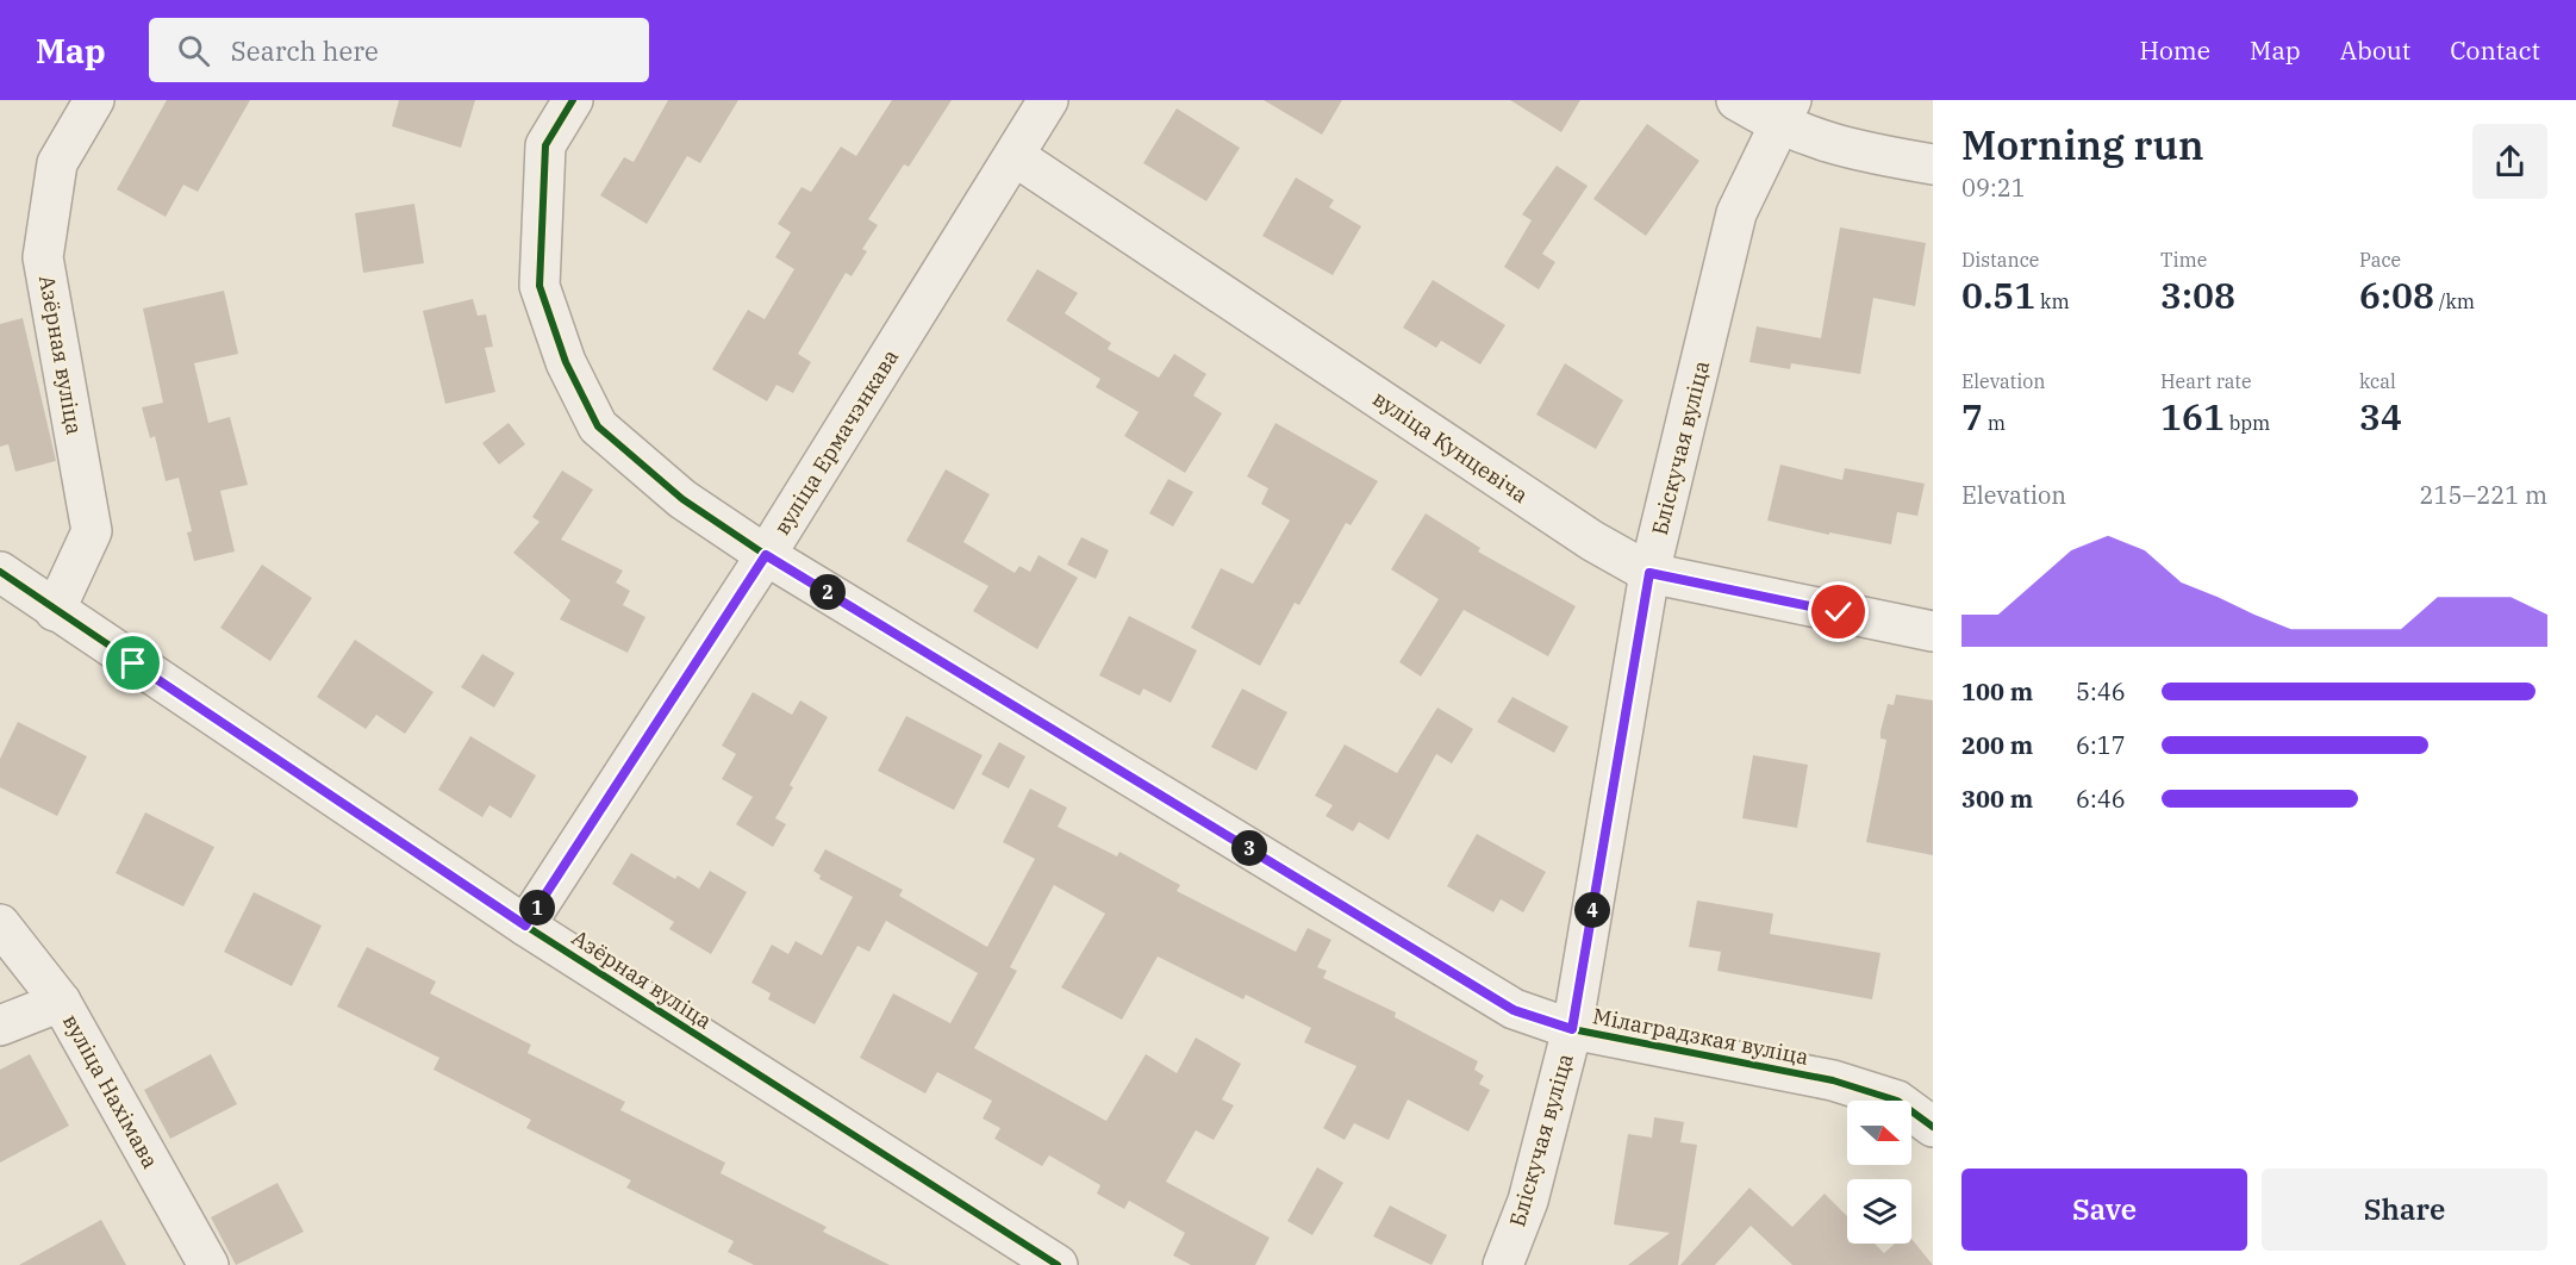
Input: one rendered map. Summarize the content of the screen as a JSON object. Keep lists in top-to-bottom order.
{
  "streets": {
    "street": [
      "Азёрная вуліца",
      "вуліца Ермачэнкава",
      "вуліца Кунцевіча",
      "Бліскучая вуліца",
      "Мілаградзкая вуліца",
      "вуліца Нахімава"
    ]
  },
  "crossings": [
    ["Азёрная вуліца", "вуліца Ермачэнкава"],
    ["вуліца Ермачэнкава", "вуліца Кунцевіча"],
    ["вуліца Ермачэнкава", "Мілаградзкая вуліца"],
    ["вуліца Кунцевіча", "Бліскучая вуліца"],
    ["Бліскучая вуліца", "Мілаградзкая вуліца"]
  ],
  "north": "right",
  "page": {
    "header": "Map",
    "search": "Search here",
    "nav": [
      "Home",
      "Map",
      "About",
      "Contact"
    ],
    "heading": ["Morning run", "09:21"],
    "stats": [
      ["Distance", "0.51 km"],
      ["Time", "3:08"],
      ["Pace", "6:08 /km"],
      ["Elevation", "7 m"],
      ["Heart rate", "161 bpm"],
      ["kcal", "34"]
    ],
    "chart": ["Elevation", "215–221 m"],
    "pins": [
      "2",
      "3",
      "1",
      "4"
    ],
    "list": [
      {
        "name": "100 m",
        "note": "5:46"
      },
      {
        "name": "200 m",
        "note": "6:17"
      },
      {
        "name": "300 m",
        "note": "6:46"
      }
    ],
    "buttons": ["Save", "Share"]
  }
}
